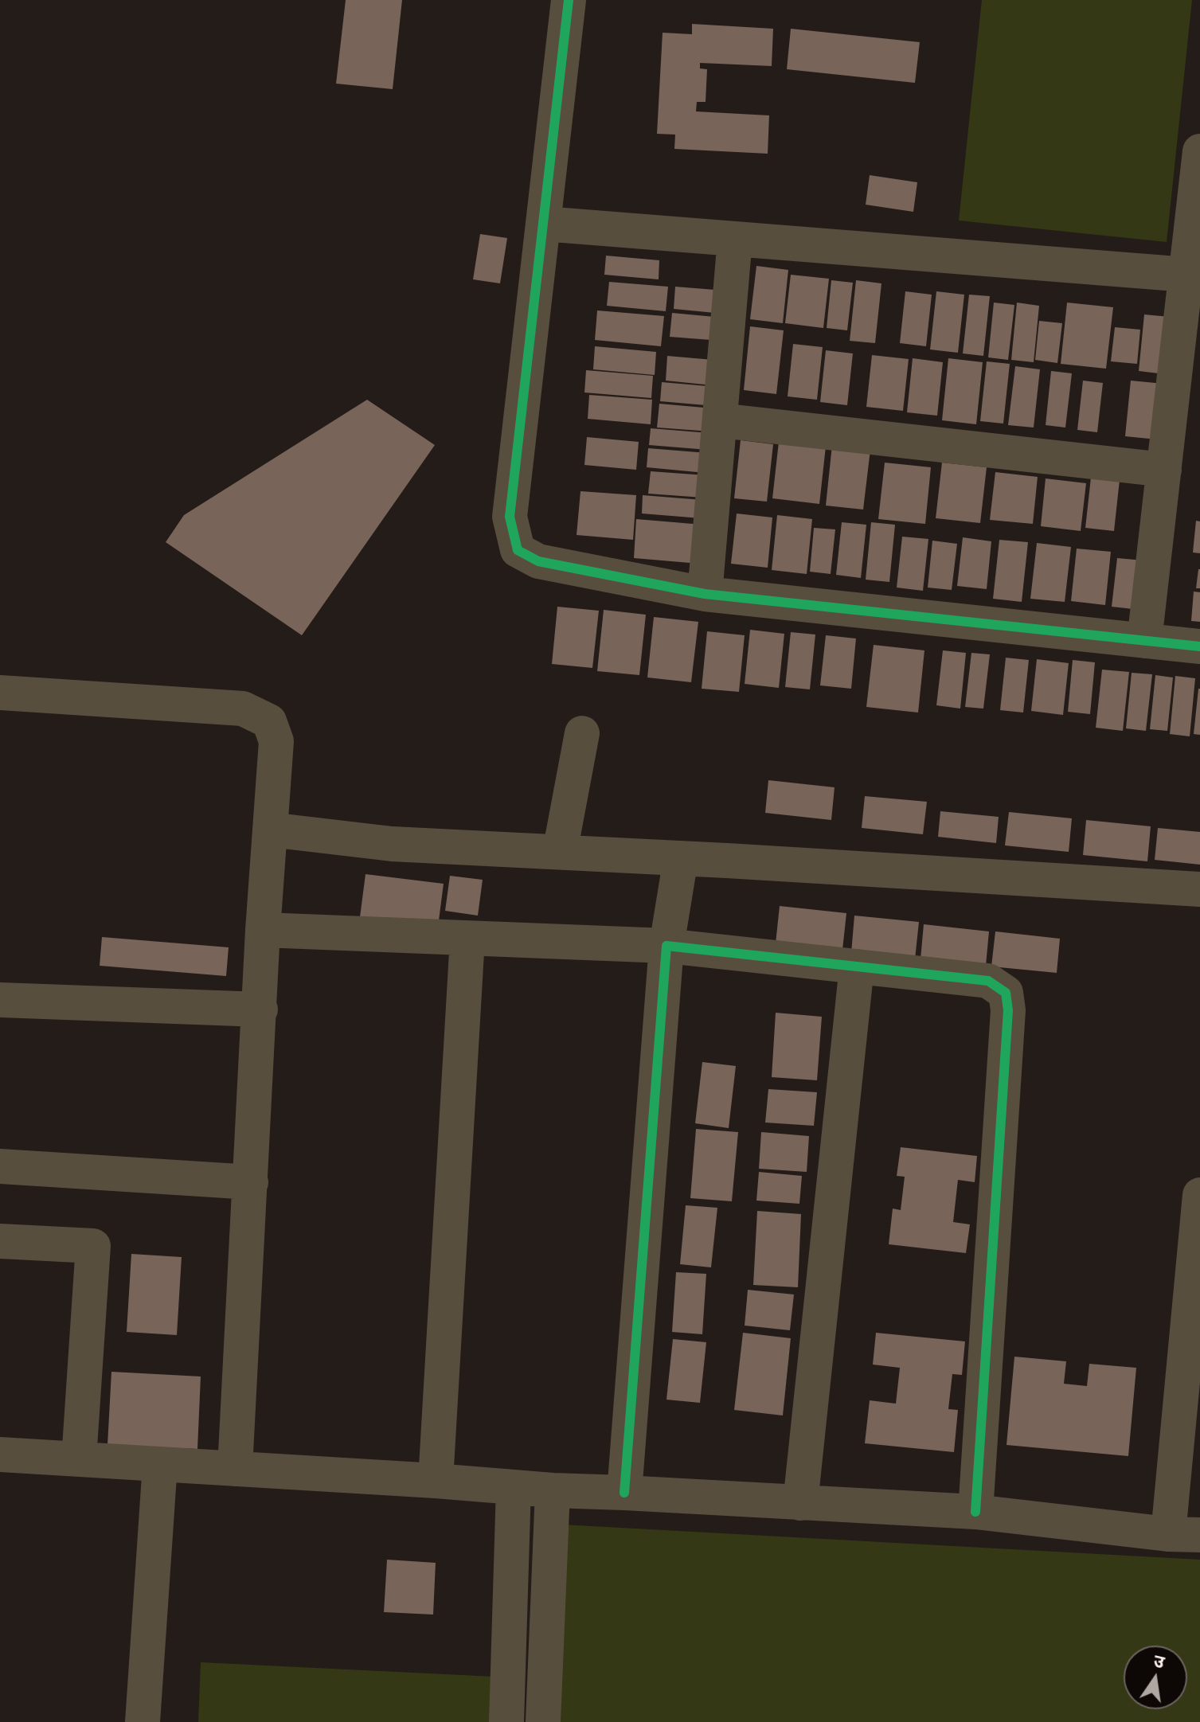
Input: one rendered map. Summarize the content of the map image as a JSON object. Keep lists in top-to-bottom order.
{
  "north": "top"
}
